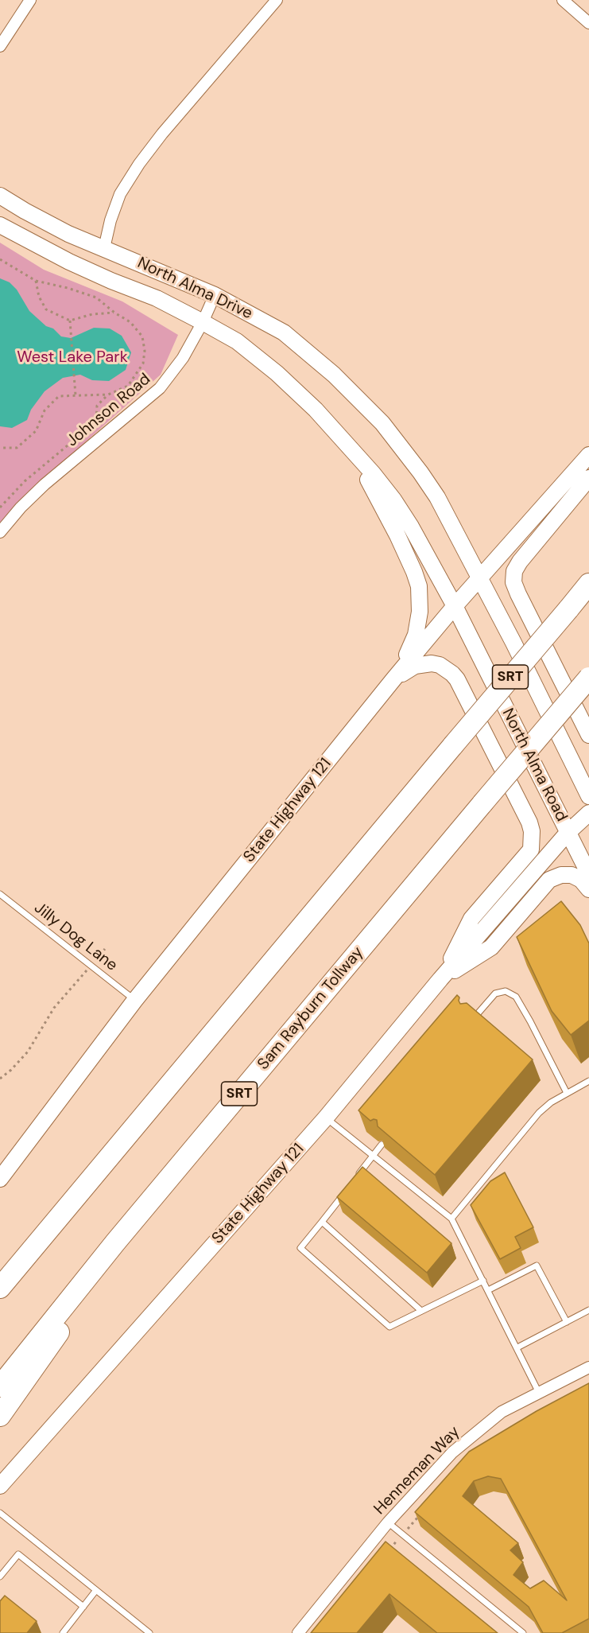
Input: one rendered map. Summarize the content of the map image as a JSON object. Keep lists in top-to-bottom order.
{
  "streets": {
    "highway": ["SRT", "Sam Rayburn Tollway"],
    "main road": ["North Alma Drive", "North Alma Road", "State Highway 121"],
    "street": ["Johnson Road", "Henneman Way"],
    "lane": ["Jilly Dog Lane"]
  },
  "crossings": [
    ["North Alma Drive", "Johnson Road"],
    ["North Alma Drive", "North Alma Road"],
    ["North Alma Drive", "State Highway 121"],
    ["North Alma Road", "State Highway 121"],
    ["State Highway 121", "Jilly Dog Lane"]
  ],
  "parks": ["West Lake Park"]
}
